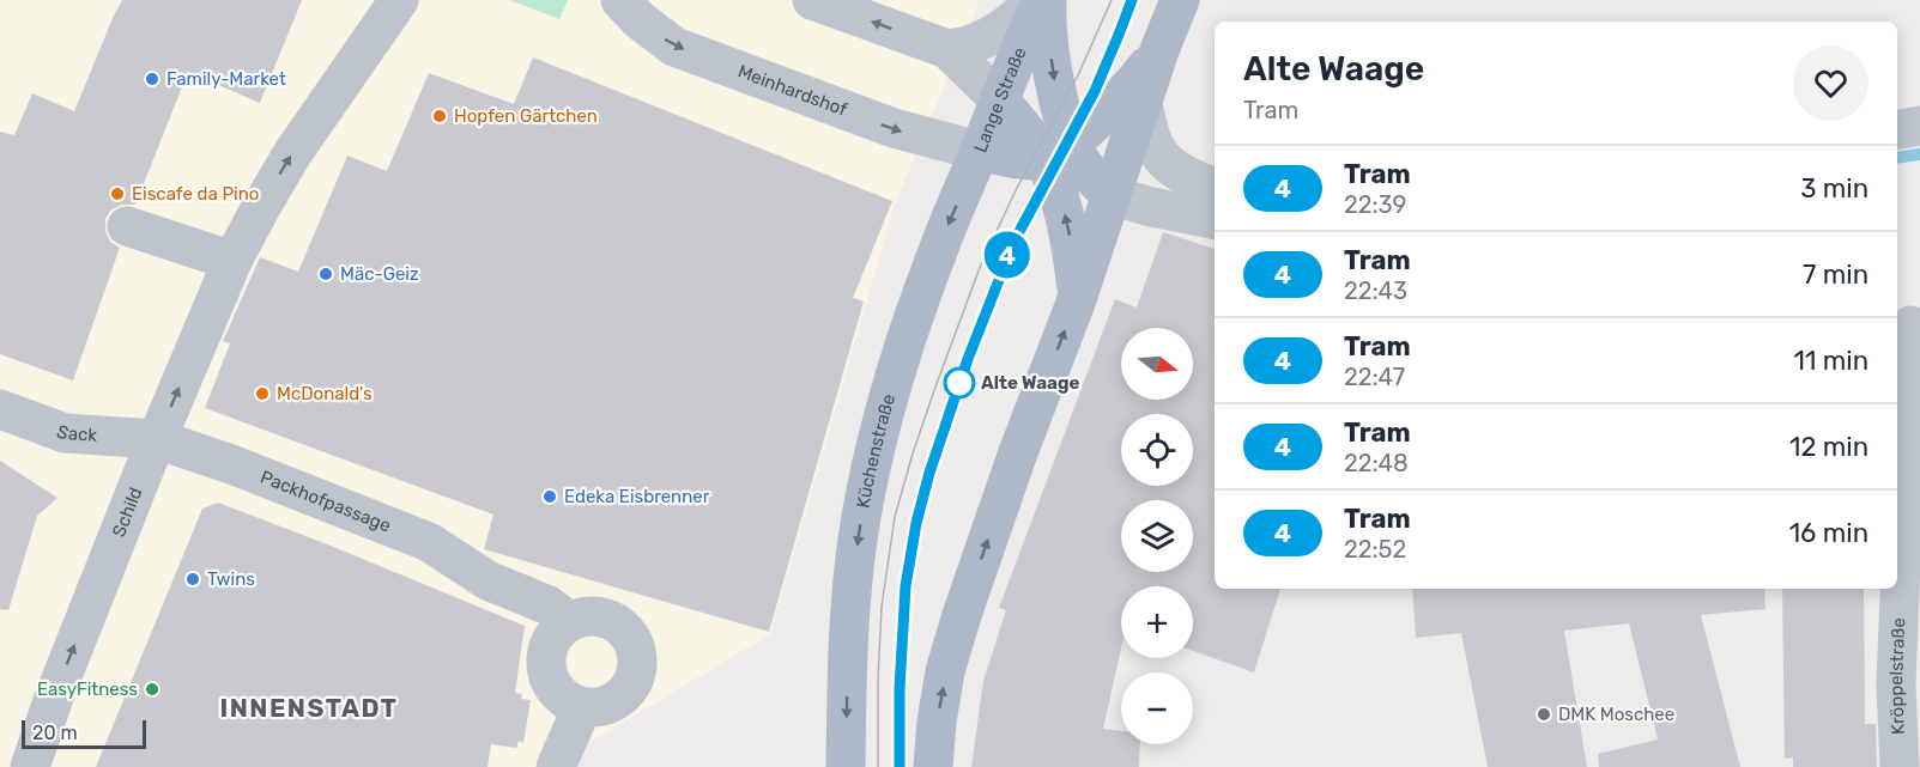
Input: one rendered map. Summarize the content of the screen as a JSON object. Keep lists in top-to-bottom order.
{
  "streets": {
    "main road": ["Lange Straße", "Küchenstraße"],
    "street": [
      "Meinhardshof",
      "Sack",
      "Packhofpassage",
      "Schild",
      "Kröppelstraße"
    ]
  },
  "crossings": [
    ["Meinhardshof", "Lange Straße"],
    ["Meinhardshof", "Küchenstraße"],
    ["Lange Straße", "Küchenstraße"],
    ["Sack", "Packhofpassage"],
    ["Sack", "Schild"],
    ["Packhofpassage", "Schild"]
  ],
  "one_way": ["Schild"],
  "districts": ["INNENSTADT"],
  "places": [
    "Family-Market",
    "Hopfen Gärtchen",
    "Eiscafe da Pino",
    "Mäc-Geiz",
    "Alte Waage",
    "McDonald's",
    "Edeka Eisbrenner",
    "Twins",
    "EasyFitness",
    "DMK Moschee"
  ],
  "lines": ["tram line 4"],
  "scale_bar": "20 m",
  "north": "right",
  "page": {
    "on_map": "4",
    "heading": ["Alte Waage", "Tram"],
    "list": [
      {
        "mark": "4",
        "name": "Tram",
        "note": "22:39",
        "value": "3 min"
      },
      {
        "mark": "4",
        "name": "Tram",
        "note": "22:43",
        "value": "7 min"
      },
      {
        "mark": "4",
        "name": "Tram",
        "note": "22:47",
        "value": "11 min"
      },
      {
        "mark": "4",
        "name": "Tram",
        "note": "22:48",
        "value": "12 min"
      },
      {
        "mark": "4",
        "name": "Tram",
        "note": "22:52",
        "value": "16 min"
      }
    ],
    "map_buttons": ["+", "−"],
    "scale": "20 m"
  }
}
